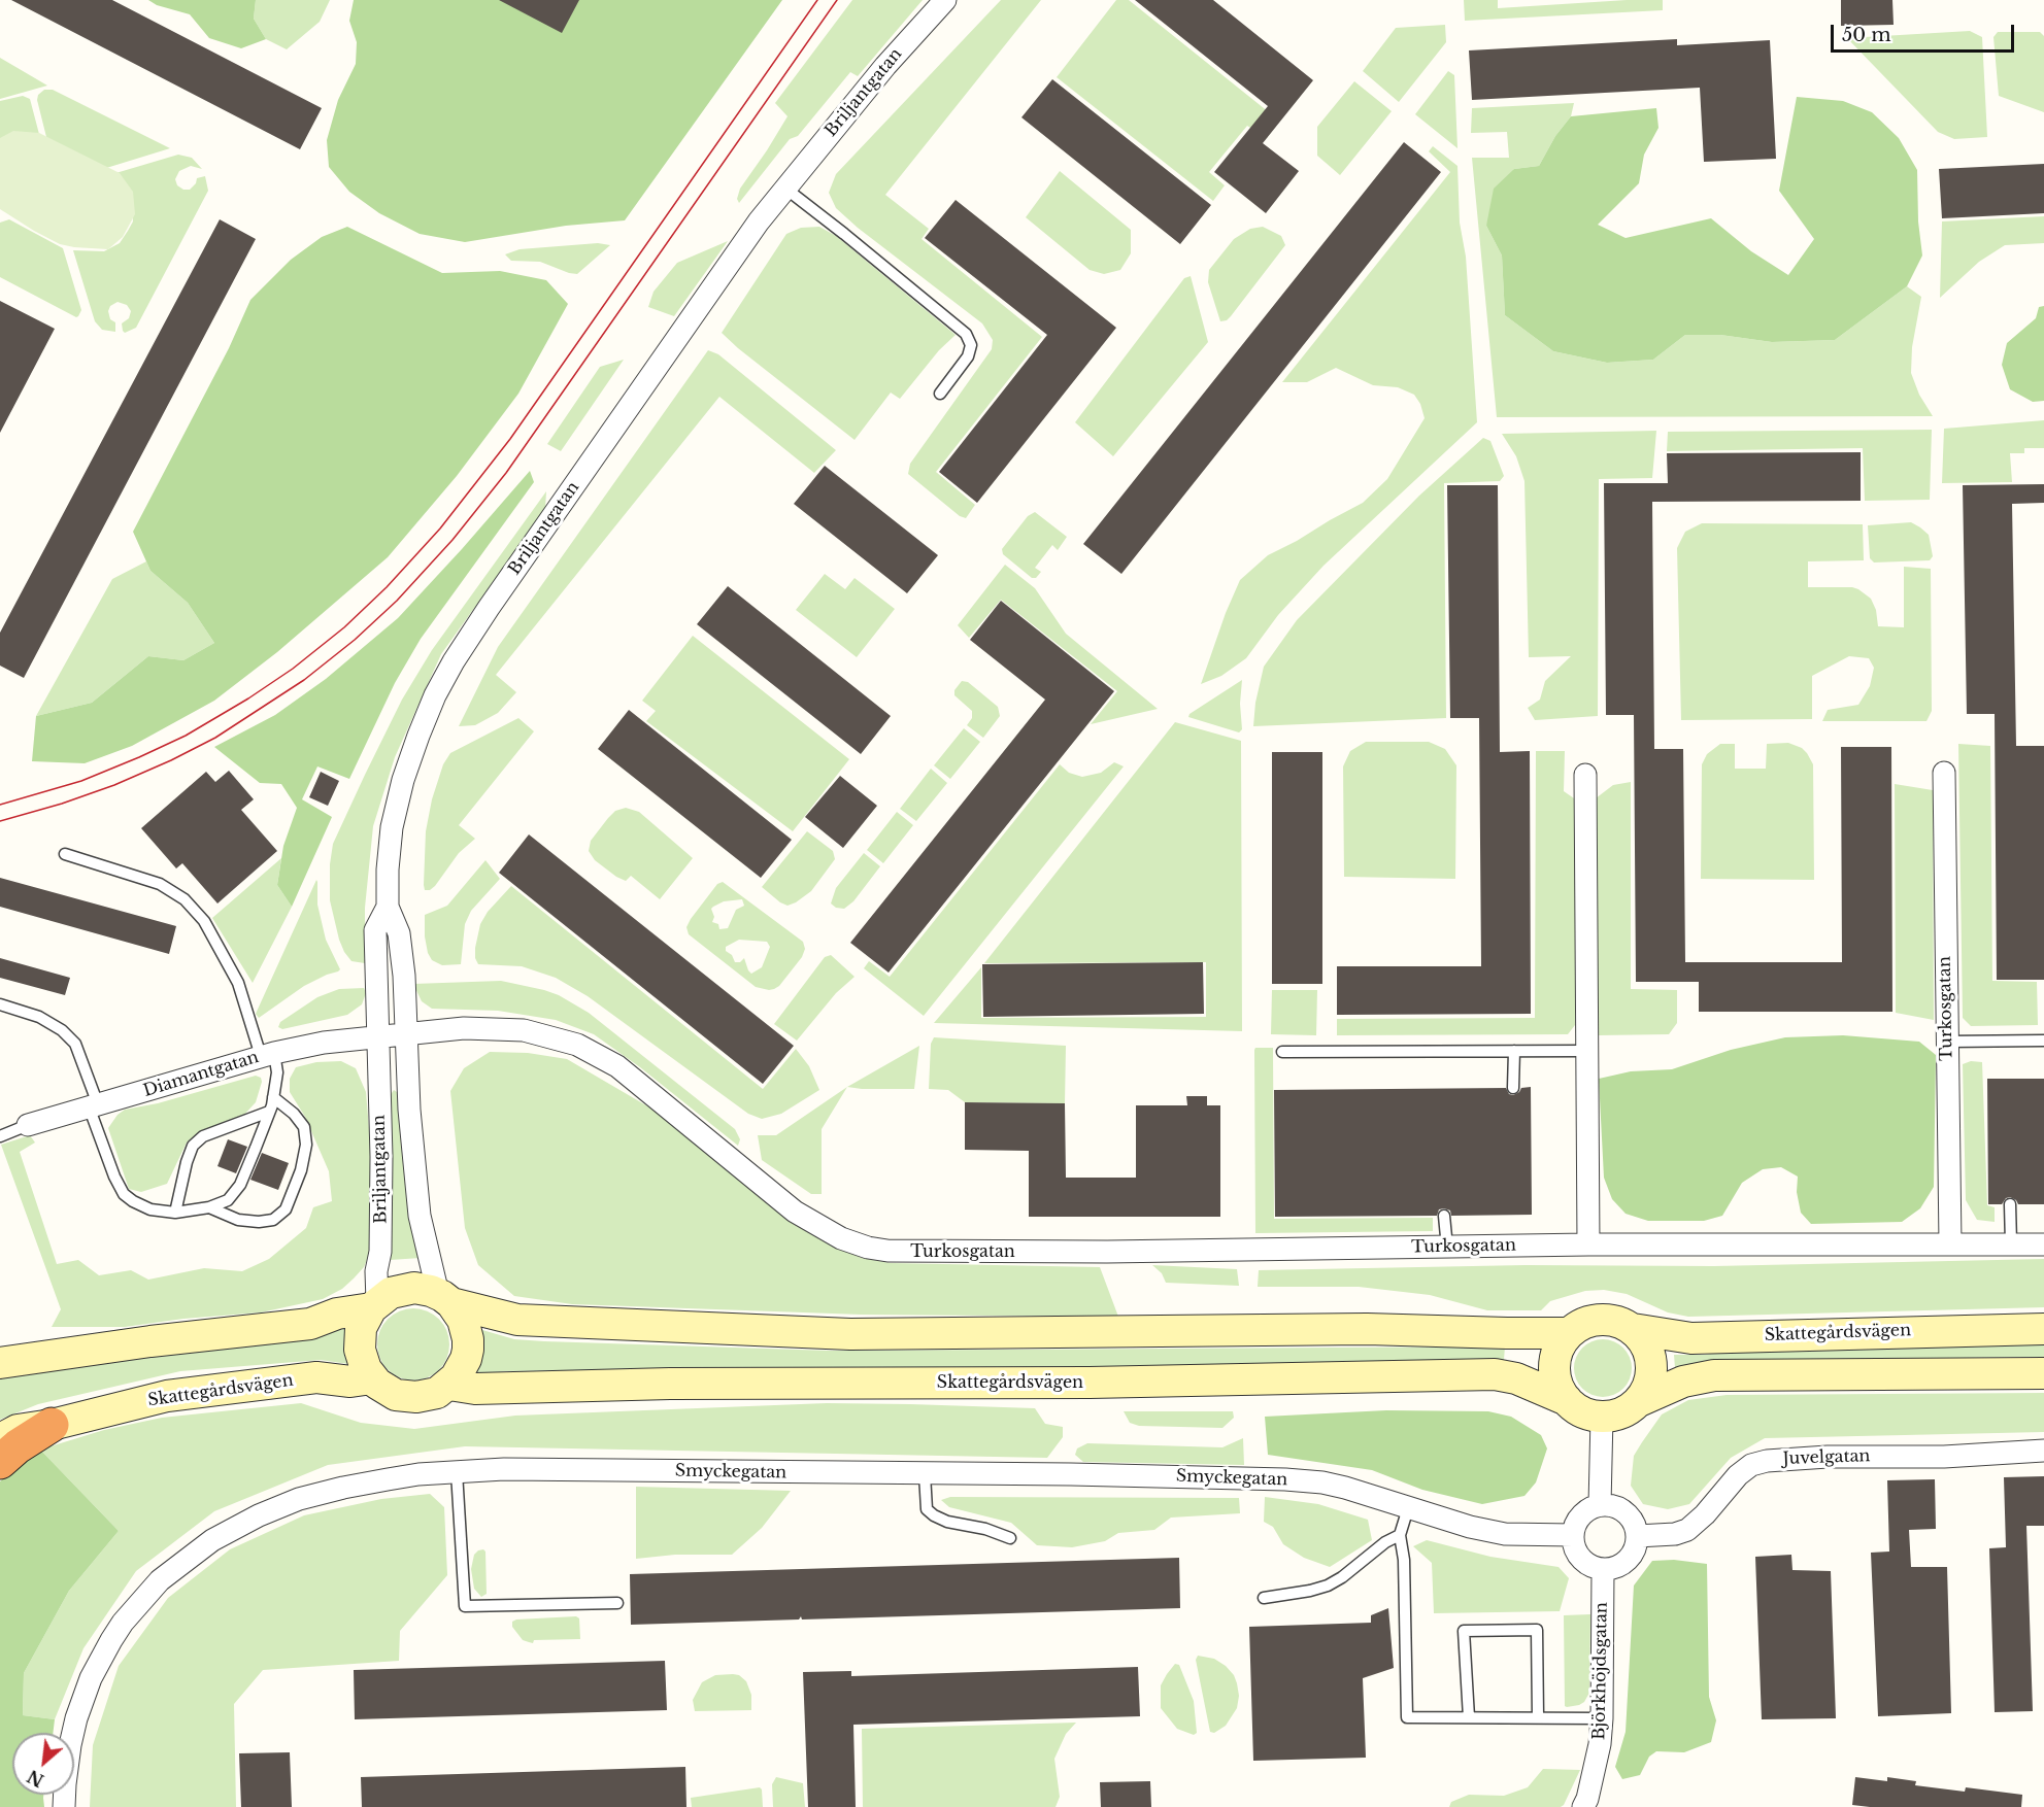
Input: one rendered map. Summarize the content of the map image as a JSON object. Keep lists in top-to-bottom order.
{
  "streets": {
    "street": [
      "Briljantgatan",
      "Turkosgatan",
      "Diamantgatan",
      "Skattegårdsvägen",
      "Juvelgatan",
      "Smyckegatan",
      "Björkhöjdsgatan"
    ]
  },
  "crossings": [
    ["Briljantgatan", "Turkosgatan"],
    ["Briljantgatan", "Diamantgatan"],
    ["Briljantgatan", "Skattegårdsvägen"],
    ["Juvelgatan", "Smyckegatan"],
    ["Juvelgatan", "Björkhöjdsgatan"],
    ["Smyckegatan", "Björkhöjdsgatan"]
  ],
  "scale_bar": "50 m",
  "north": "bottom left"
}
